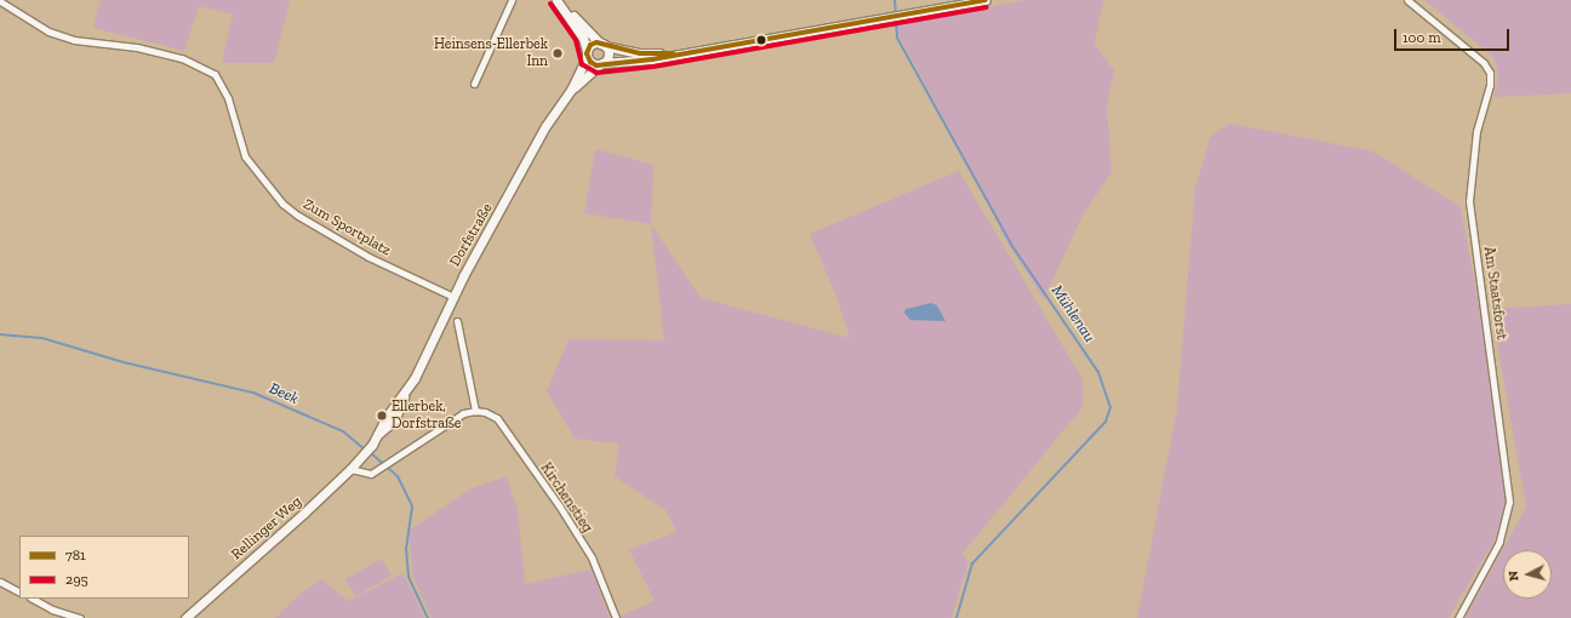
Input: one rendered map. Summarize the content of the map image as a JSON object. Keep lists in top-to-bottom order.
{
  "streets": {
    "street": [
      "Zum Sportplatz",
      "Dorfstraße",
      "Am Staatsforst",
      "Kirchenstieg",
      "Rellinger Weg"
    ]
  },
  "crossings": [
    ["Zum Sportplatz", "Dorfstraße"],
    ["Dorfstraße", "Rellinger Weg"]
  ],
  "water": ["Mühlenau", "Beek"],
  "places": ["Heinsens-Ellerbek Inn", "Ellerbek, Dorfstraße"],
  "lines": ["transit line 781", "transit line 295"],
  "legend": ["781", "295"],
  "scale_bar": "100 m",
  "north": "left"
}
